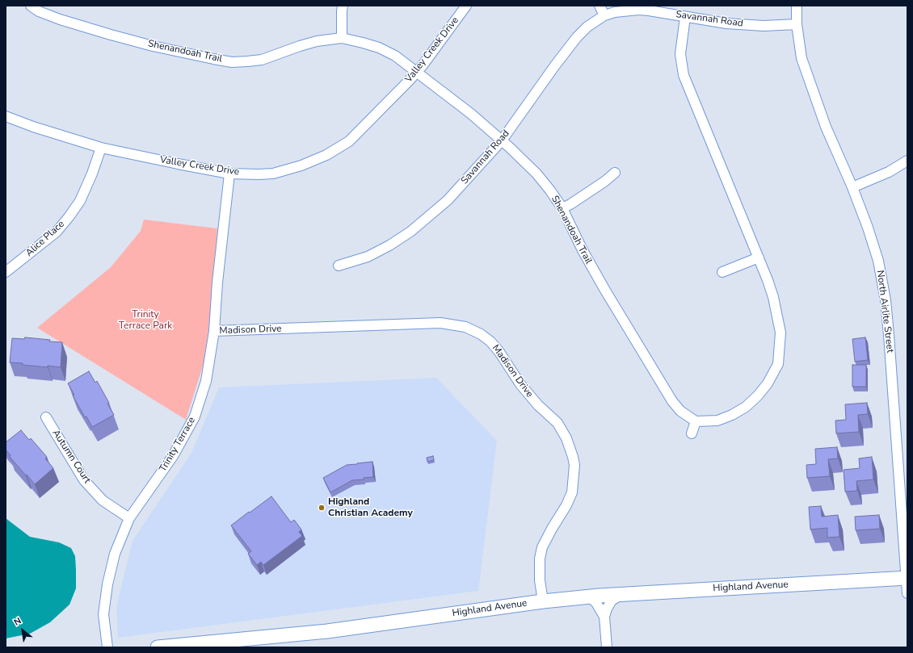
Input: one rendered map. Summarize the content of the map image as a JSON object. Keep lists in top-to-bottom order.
{
  "streets": {
    "main road": ["Highland Avenue"],
    "street": [
      "Savannah Road",
      "Valley Creek Drive",
      "Shenandoah Trail",
      "Alice Place",
      "North Airlite Street",
      "Madison Drive",
      "Trinity Terrace",
      "Autumn Court"
    ]
  },
  "crossings": [
    ["Savannah Road", "Shenandoah Trail"],
    ["Savannah Road", "North Airlite Street"],
    ["Valley Creek Drive", "Shenandoah Trail"],
    ["Valley Creek Drive", "Alice Place"],
    ["Valley Creek Drive", "Trinity Terrace"],
    ["North Airlite Street", "Highland Avenue"],
    ["Madison Drive", "Trinity Terrace"],
    ["Madison Drive", "Highland Avenue"],
    ["Trinity Terrace", "Autumn Court"]
  ],
  "parks": ["Trinity Terrace Park"],
  "places": ["Highland Christian Academy"],
  "north": "top left"
}
